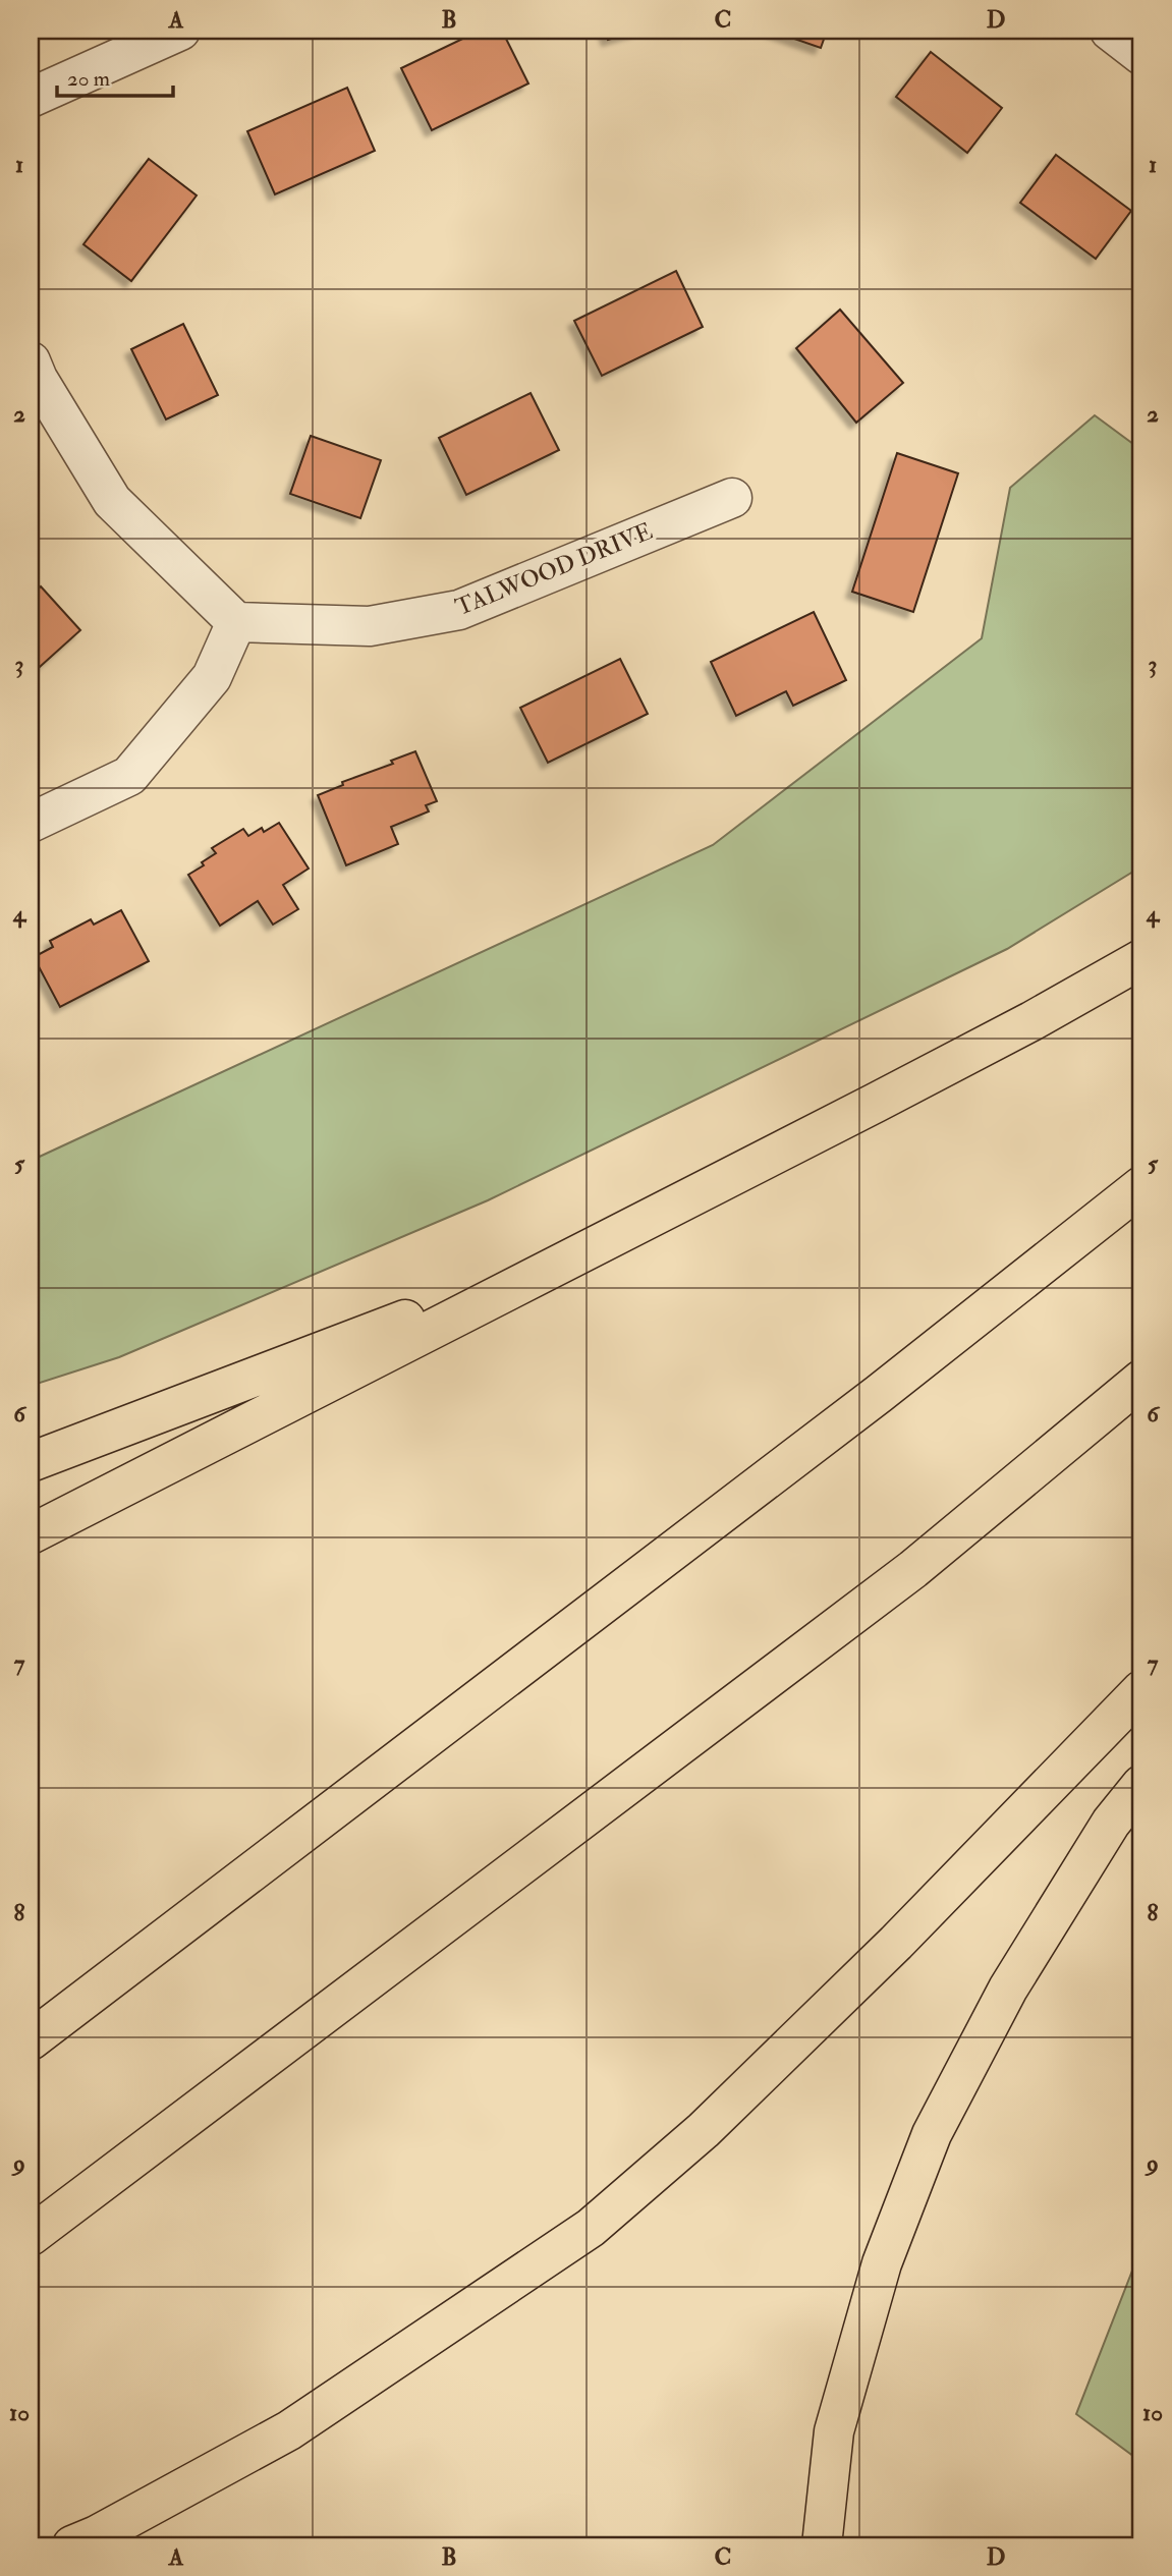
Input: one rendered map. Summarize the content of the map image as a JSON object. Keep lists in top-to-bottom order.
{
  "streets": {
    "street": ["TALWOOD DRIVE"]
  },
  "scale_bar": "20 m",
  "grid": {
    "columns": [
      "A",
      "B",
      "C",
      "D"
    ],
    "rows": [
      "1",
      "2",
      "3",
      "4",
      "5",
      "6",
      "7",
      "8",
      "9",
      "10"
    ]
  }
}
